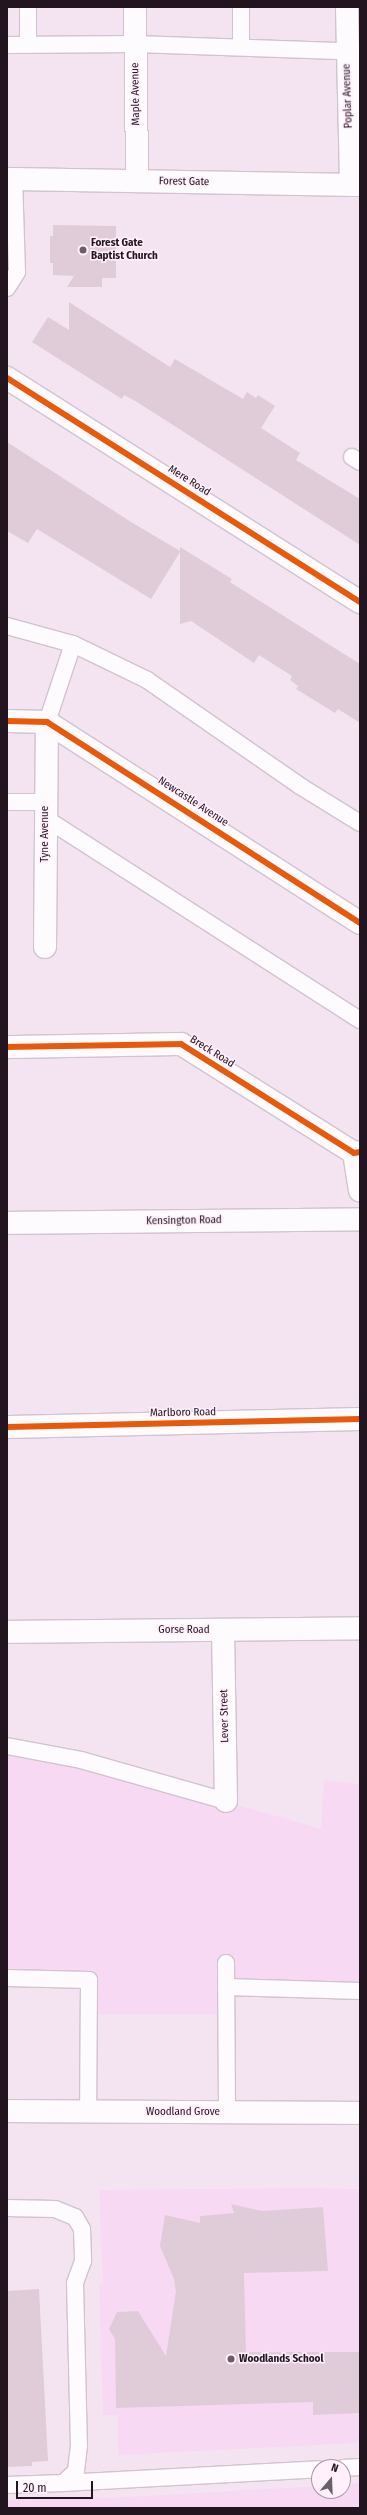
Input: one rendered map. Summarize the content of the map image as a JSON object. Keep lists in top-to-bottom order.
{
  "streets": {
    "street": [
      "Maple Avenue",
      "Poplar Avenue",
      "Forest Gate",
      "Mere Road",
      "Newcastle Avenue",
      "Tyne Avenue",
      "Breck Road",
      "Kensington Road",
      "Marlboro Road",
      "Gorse Road",
      "Lever Street",
      "Woodland Grove"
    ]
  },
  "crossings": [
    ["Maple Avenue", "Forest Gate"],
    ["Poplar Avenue", "Forest Gate"],
    ["Newcastle Avenue", "Tyne Avenue"],
    ["Gorse Road", "Lever Street"]
  ],
  "places": ["Forest Gate Baptist Church", "Woodlands School"],
  "scale_bar": "20 m",
  "north": "top"
}
